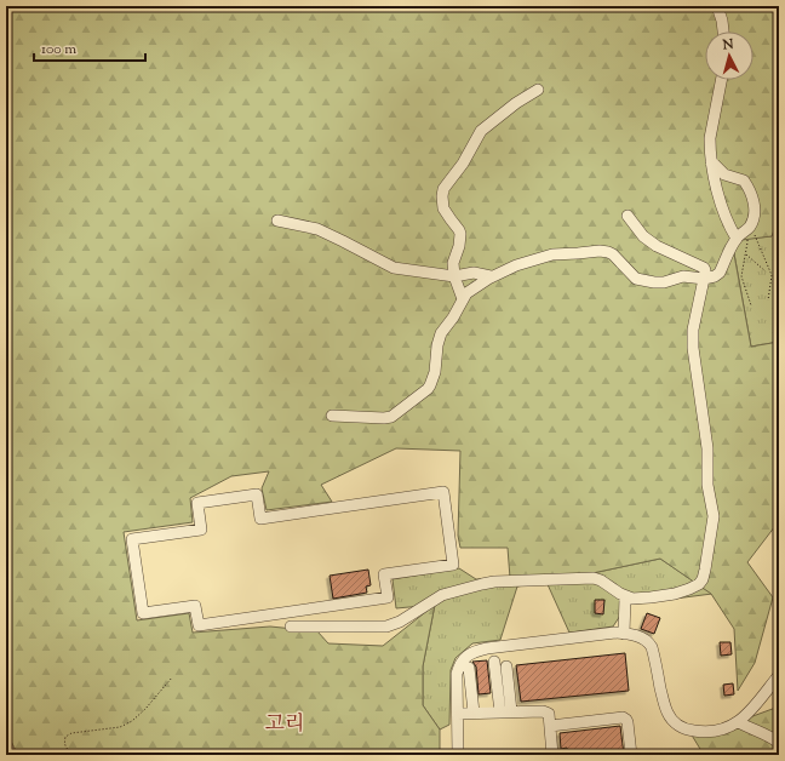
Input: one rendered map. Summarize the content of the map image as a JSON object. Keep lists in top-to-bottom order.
{
  "districts": ["고리"],
  "scale_bar": "100 m",
  "north": "top"
}
